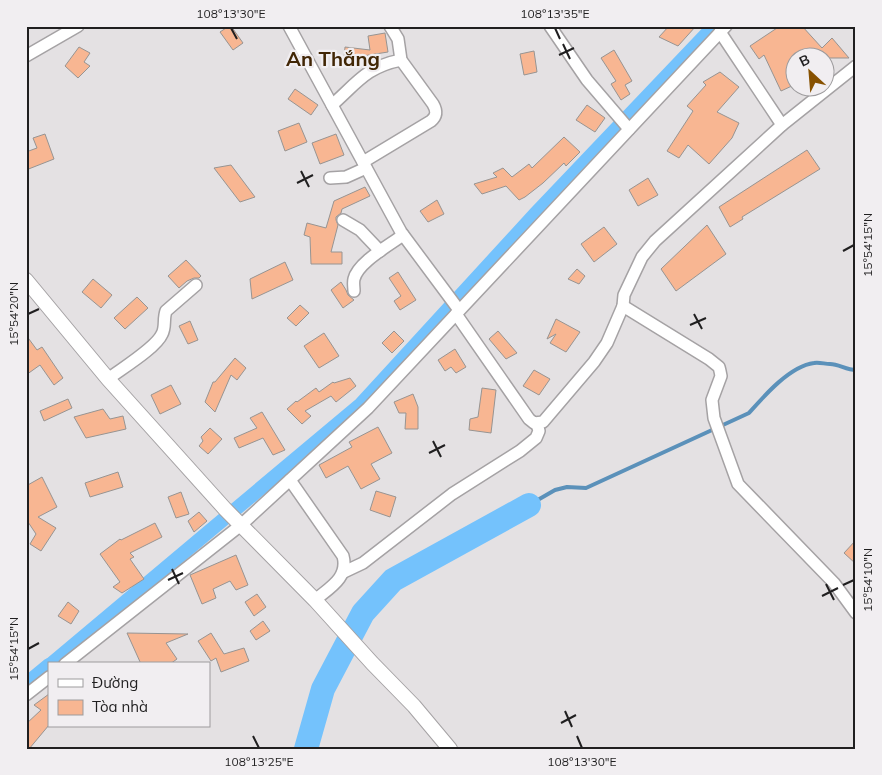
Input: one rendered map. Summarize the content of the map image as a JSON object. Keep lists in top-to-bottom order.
{
  "districts": ["An Thắng"],
  "legend": ["Đường", "Tòa nhà"],
  "north": "top left",
  "coordinates": [
    "108°13'30\"E",
    "108°13'35\"E",
    "15°54'15\"N",
    "15°54'20\"N",
    "15°54'10\"N",
    "108°13'25\"E"
  ]
}
